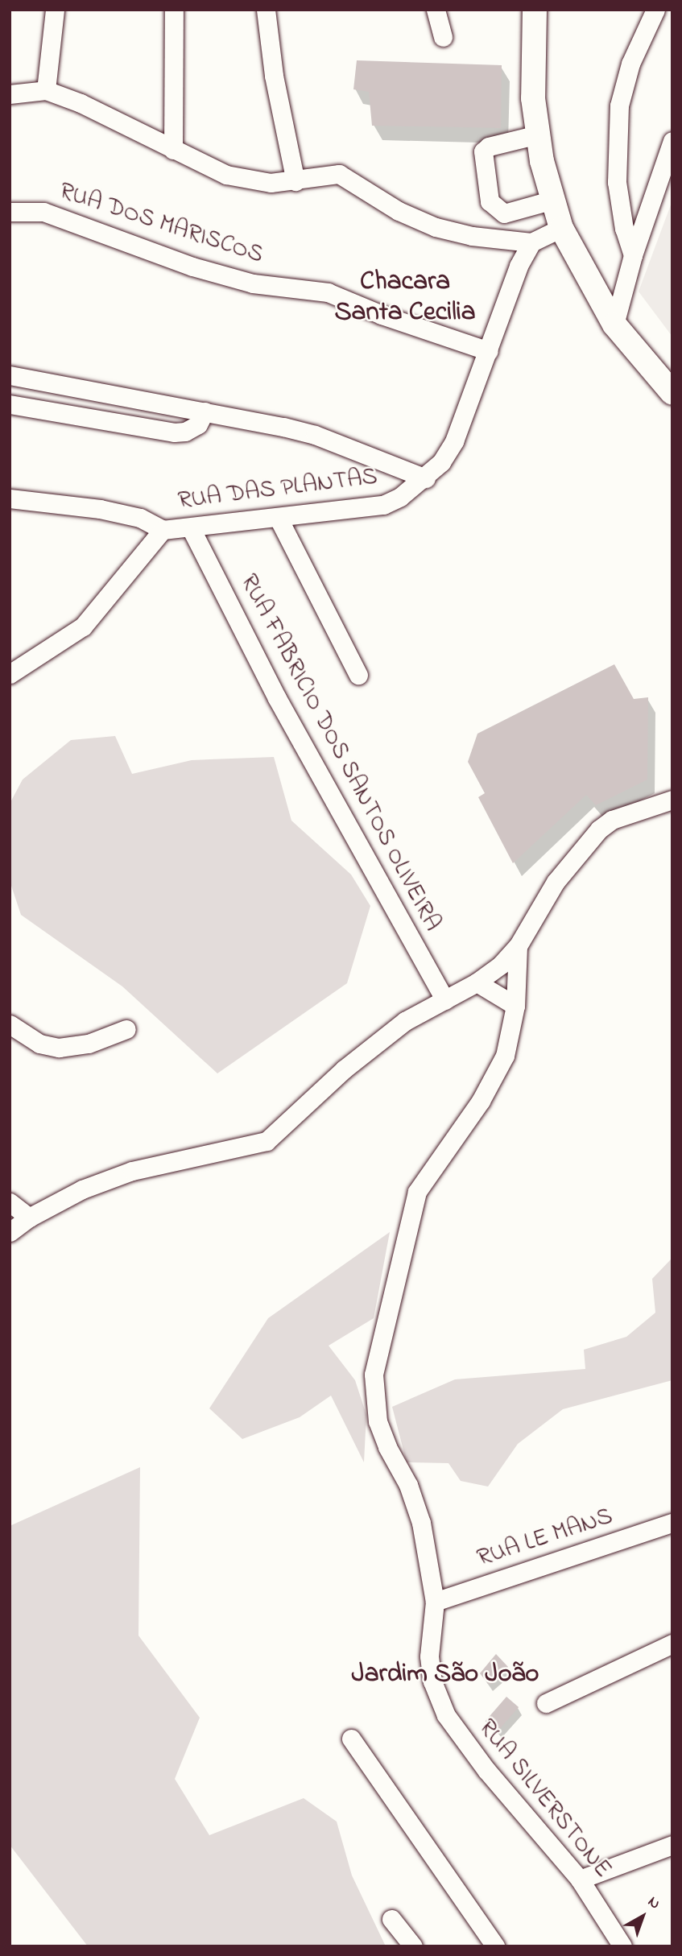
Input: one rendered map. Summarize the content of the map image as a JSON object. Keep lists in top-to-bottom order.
{
  "streets": {
    "street": [
      "RUA DOS MARISCOS",
      "RUA DAS PLANTAS",
      "RUA FABRICIO DOS SANTOS OLIVEIRA",
      "RUA LE MANS",
      "RUA SILVERSTONE"
    ]
  },
  "crossings": [
    ["RUA DOS MARISCOS", "RUA DAS PLANTAS"],
    ["RUA DAS PLANTAS", "RUA FABRICIO DOS SANTOS OLIVEIRA"],
    ["RUA LE MANS", "RUA SILVERSTONE"]
  ],
  "districts": ["Chacara Santa Cecilia", "Jardim São João"],
  "north": "top right"
}
